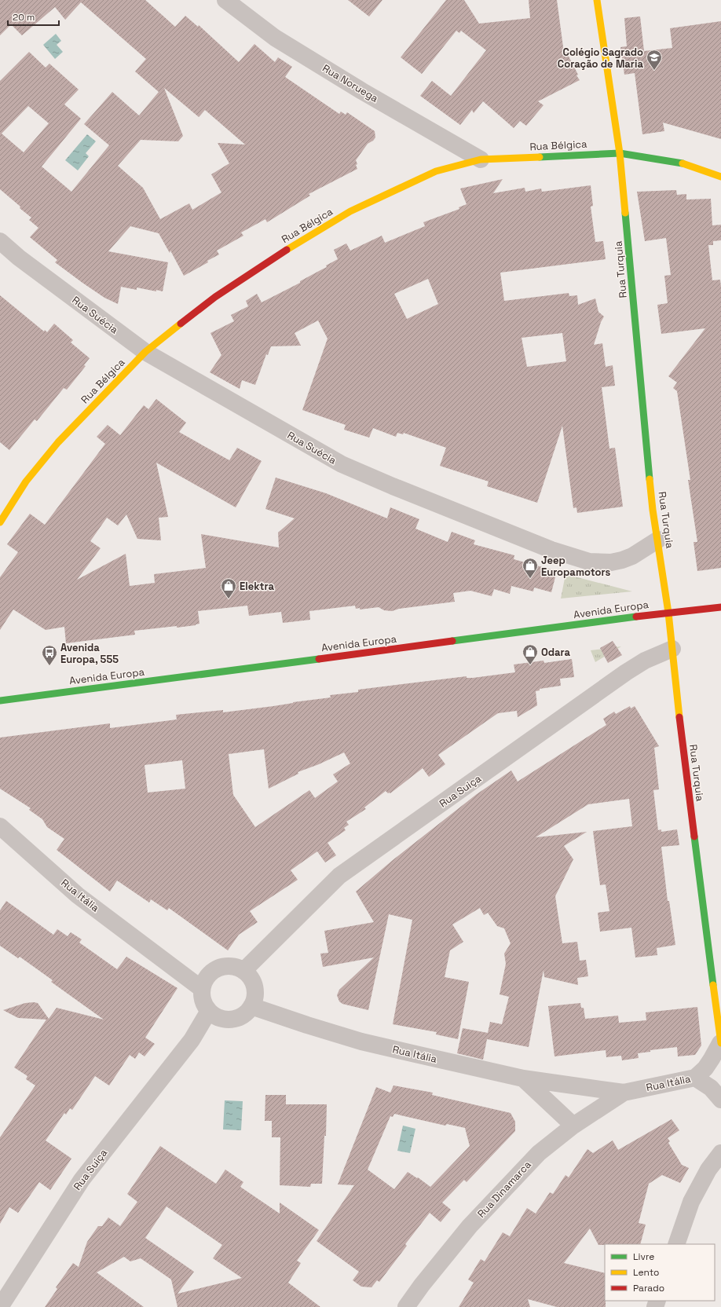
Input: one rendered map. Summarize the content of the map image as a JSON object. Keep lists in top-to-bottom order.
{
  "streets": {
    "street": [
      "Rua Noruega",
      "Rua Bélgica",
      "Rua Turquia",
      "Rua Suécia",
      "Avenida Europa",
      "Rua Suiça",
      "Rua Itália",
      "Rua Dinamarca"
    ]
  },
  "crossings": [
    ["Rua Noruega", "Rua Bélgica"],
    ["Rua Bélgica", "Rua Turquia"],
    ["Rua Bélgica", "Rua Suécia"],
    ["Rua Turquia", "Rua Suécia"],
    ["Rua Turquia", "Avenida Europa"],
    ["Rua Turquia", "Rua Suiça"],
    ["Rua Turquia", "Rua Itália"],
    ["Rua Suiça", "Rua Itália"],
    ["Rua Itália", "Rua Dinamarca"]
  ],
  "places": {
    "school or university": ["Colégio Sagrado Coração de Maria"],
    "shop": ["Jeep Europamotors", "Elektra", "Odara"],
    "bus stop": ["Avenida Europa, 555"]
  },
  "legend": ["Livre", "Lento", "Parado"],
  "scale_bar": "20 m"
}
